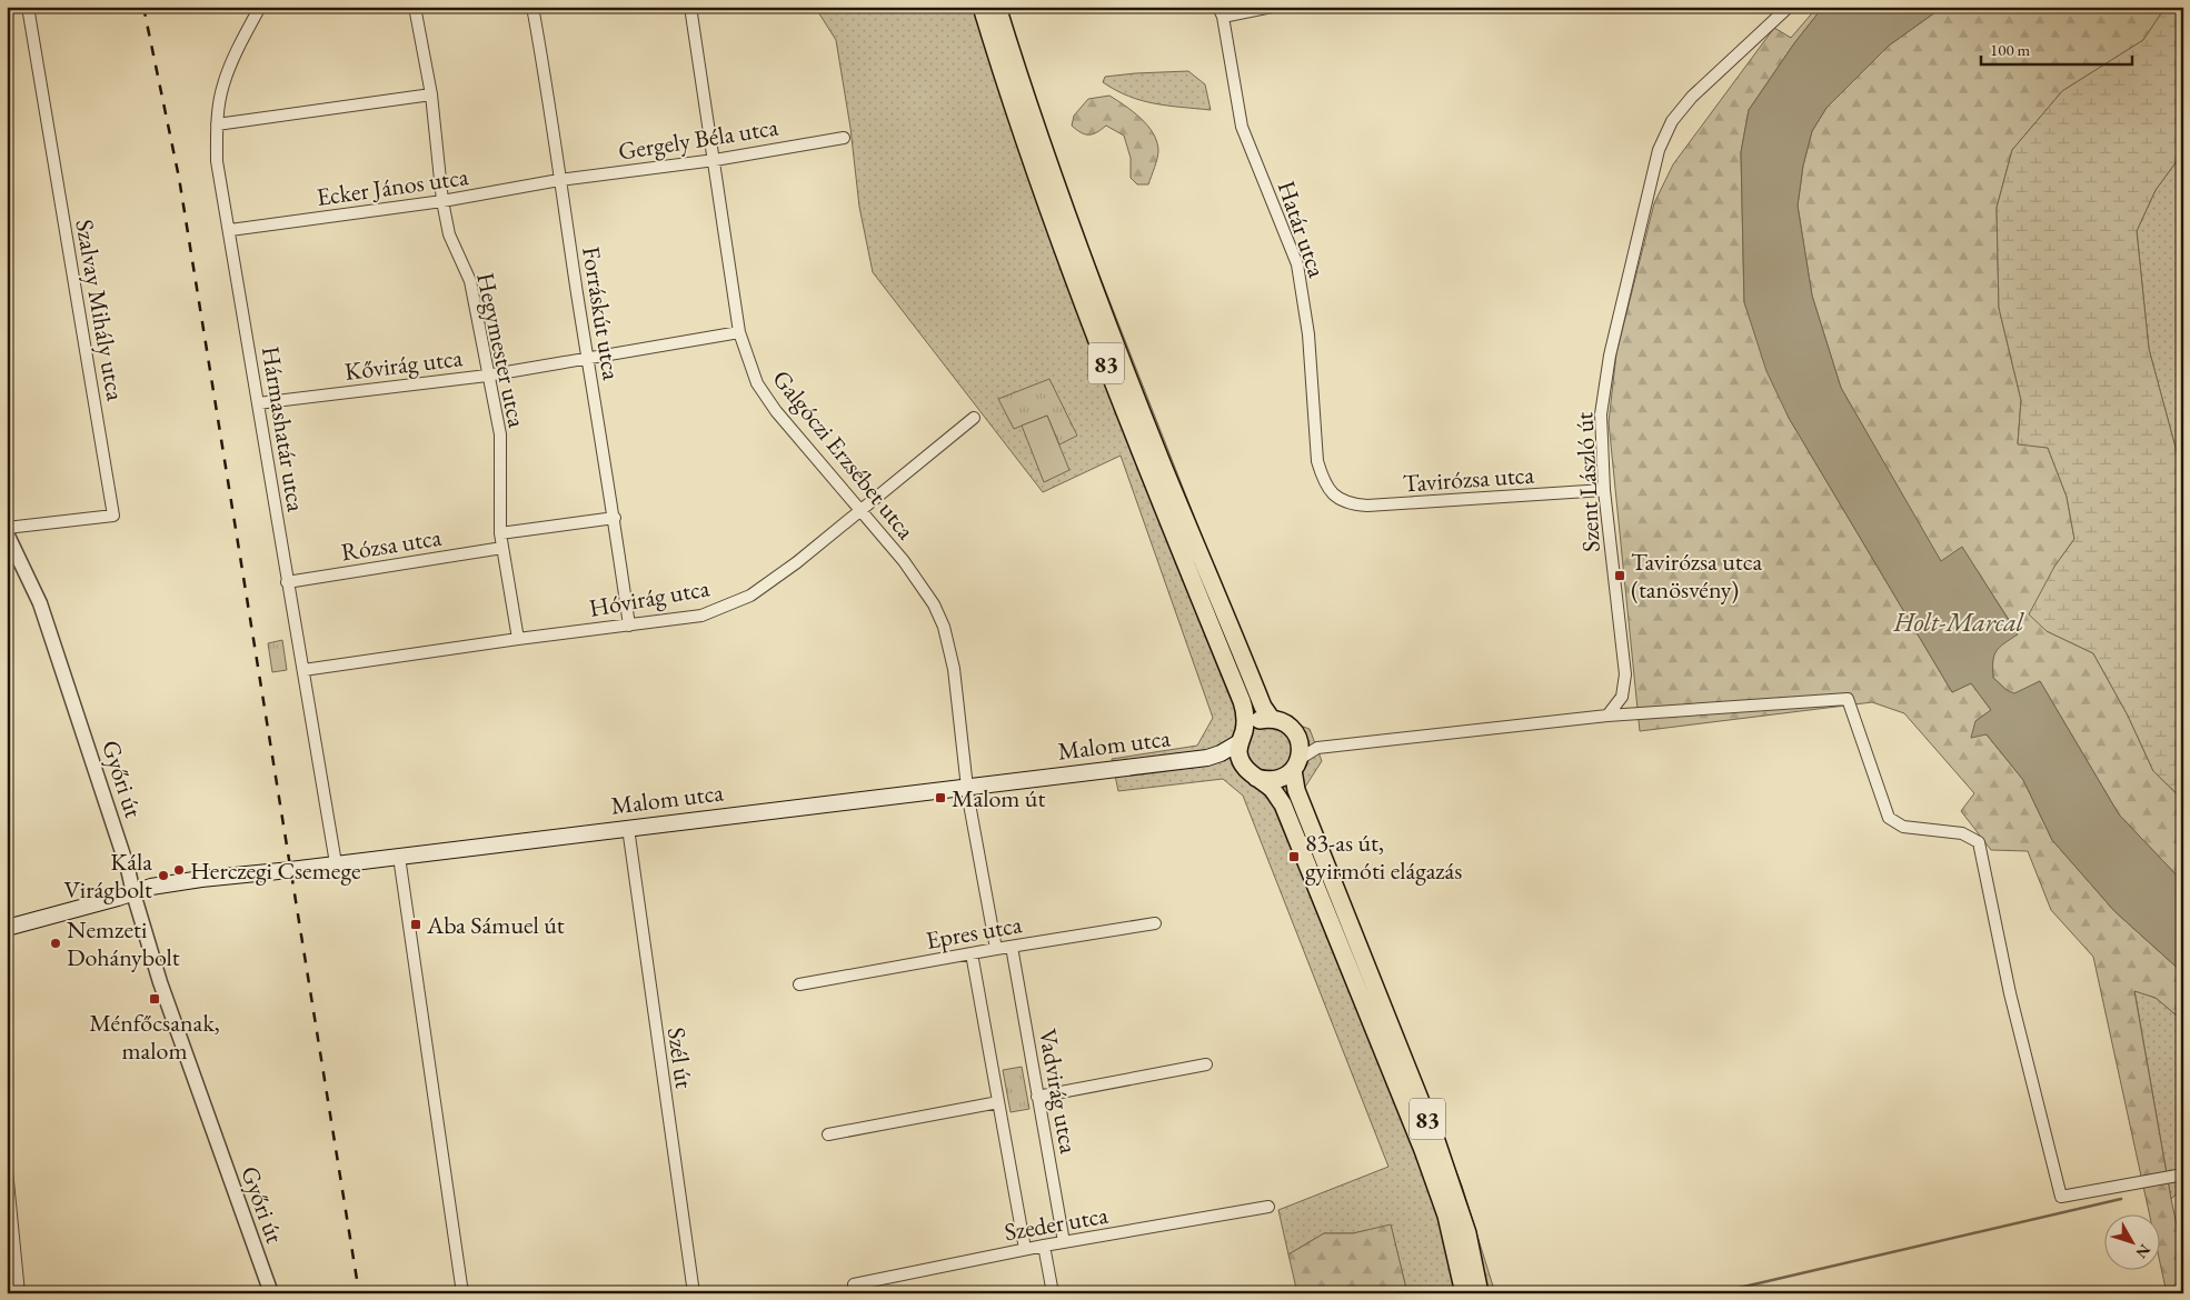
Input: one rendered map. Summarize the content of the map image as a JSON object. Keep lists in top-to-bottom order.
{
  "streets": {
    "main road": ["83", "Malom utca"],
    "street": [
      "Gergely Béla utca",
      "Ecker János utca",
      "Határ utca",
      "Szalvay Mihály utca",
      "Forráskút utca",
      "Hegymester utca",
      "Kővirág utca",
      "Hármashatár utca",
      "Galgóczi Erzsébet utca",
      "Tavirózsa utca",
      "Szent László út",
      "Rózsa utca",
      "Hóvirág utca",
      "Győri út",
      "Epres utca",
      "Szél út",
      "Vadvirág utca",
      "Szeder utca"
    ]
  },
  "crossings": [
    ["Gergely Béla utca", "Ecker János utca"],
    ["Gergely Béla utca", "Forráskút utca"],
    ["Gergely Béla utca", "Galgóczi Erzsébet utca"],
    ["Ecker János utca", "Forráskút utca"],
    ["Ecker János utca", "Hegymester utca"],
    ["Ecker János utca", "Hármashatár utca"],
    ["Határ utca", "Tavirózsa utca"],
    ["Forráskút utca", "Kővirág utca"],
    ["Forráskút utca", "Hóvirág utca"],
    ["Hegymester utca", "Kővirág utca"],
    ["Hegymester utca", "Rózsa utca"],
    ["Hegymester utca", "Hóvirág utca"],
    ["Kővirág utca", "Hármashatár utca"],
    ["Kővirág utca", "Galgóczi Erzsébet utca"],
    ["Hármashatár utca", "Rózsa utca"],
    ["Hármashatár utca", "Hóvirág utca"],
    ["Hármashatár utca", "Malom utca"],
    ["Galgóczi Erzsébet utca", "Hóvirág utca"],
    ["Galgóczi Erzsébet utca", "Malom utca"],
    ["Tavirózsa utca", "Szent László út"],
    ["Malom utca", "Győri út"],
    ["Malom utca", "Szél út"],
    ["Epres utca", "Vadvirág utca"],
    ["Vadvirág utca", "Szeder utca"]
  ],
  "water": ["Holt-Marcal"],
  "places": {
    "transit": [
      "Tavirózsa utca (tanösvény)",
      "Malom út",
      "83-as út, gyirmóti elágazás",
      "Aba Sámuel út",
      "Ménfőcsanak, malom"
    ],
    "other": ["Herczegi Csemege", "Kála Virágbolt", "Nemzeti Dohánybolt"]
  },
  "scale_bar": "100 m",
  "north": "bottom right"
}
